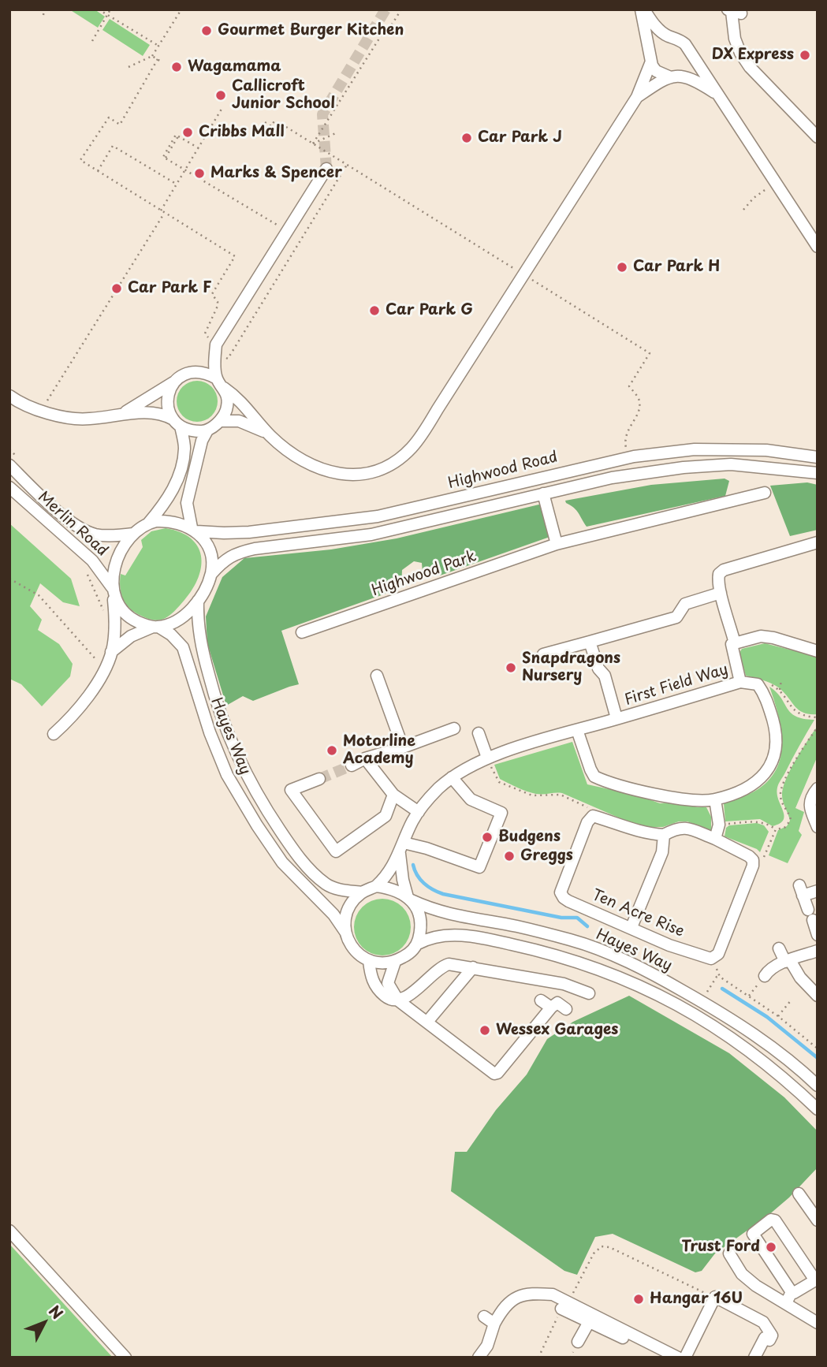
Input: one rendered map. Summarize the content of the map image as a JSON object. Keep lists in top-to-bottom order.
{
  "streets": {
    "street": [
      "Highwood Road",
      "Merlin Road",
      "Highwood Park",
      "First Field Way",
      "Hayes Way",
      "Ten Acre Rise"
    ]
  },
  "crossings": [
    ["Highwood Road", "Merlin Road"],
    ["Highwood Road", "Hayes Way"],
    ["Merlin Road", "Hayes Way"],
    ["First Field Way", "Hayes Way"]
  ],
  "places": [
    "Gourmet Burger Kitchen",
    "DX Express",
    "Wagamama",
    "Callicroft Junior School",
    "Cribbs Mall",
    "Car Park J",
    "Marks & Spencer",
    "Car Park H",
    "Car Park F",
    "Car Park G",
    "Snapdragons Nursery",
    "Motorline Academy",
    "Budgens",
    "Greggs",
    "Wessex Garages",
    "Trust Ford",
    "Hangar 16U"
  ],
  "north": "top right"
}
